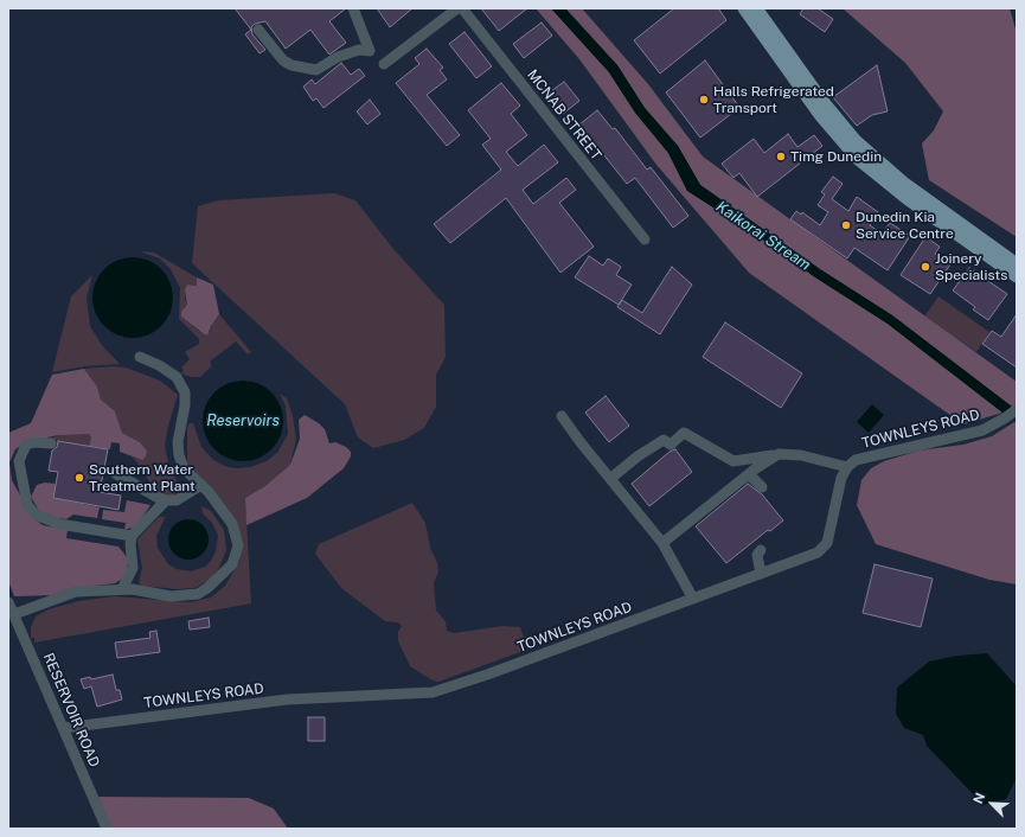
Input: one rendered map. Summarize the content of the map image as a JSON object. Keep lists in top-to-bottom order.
{
  "streets": {
    "street": ["MCNAB STREET", "TOWNLEYS ROAD", "RESERVOIR ROAD"]
  },
  "crossings": [
    ["TOWNLEYS ROAD", "RESERVOIR ROAD"]
  ],
  "water": ["Kaikorai Stream", "Reservoirs"],
  "places": [
    "Halls Refrigerated Transport",
    "Timg Dunedin",
    "Dunedin Kia Service Centre",
    "Joinery Specialists",
    "Southern Water Treatment Plant"
  ],
  "north": "top left"
}
